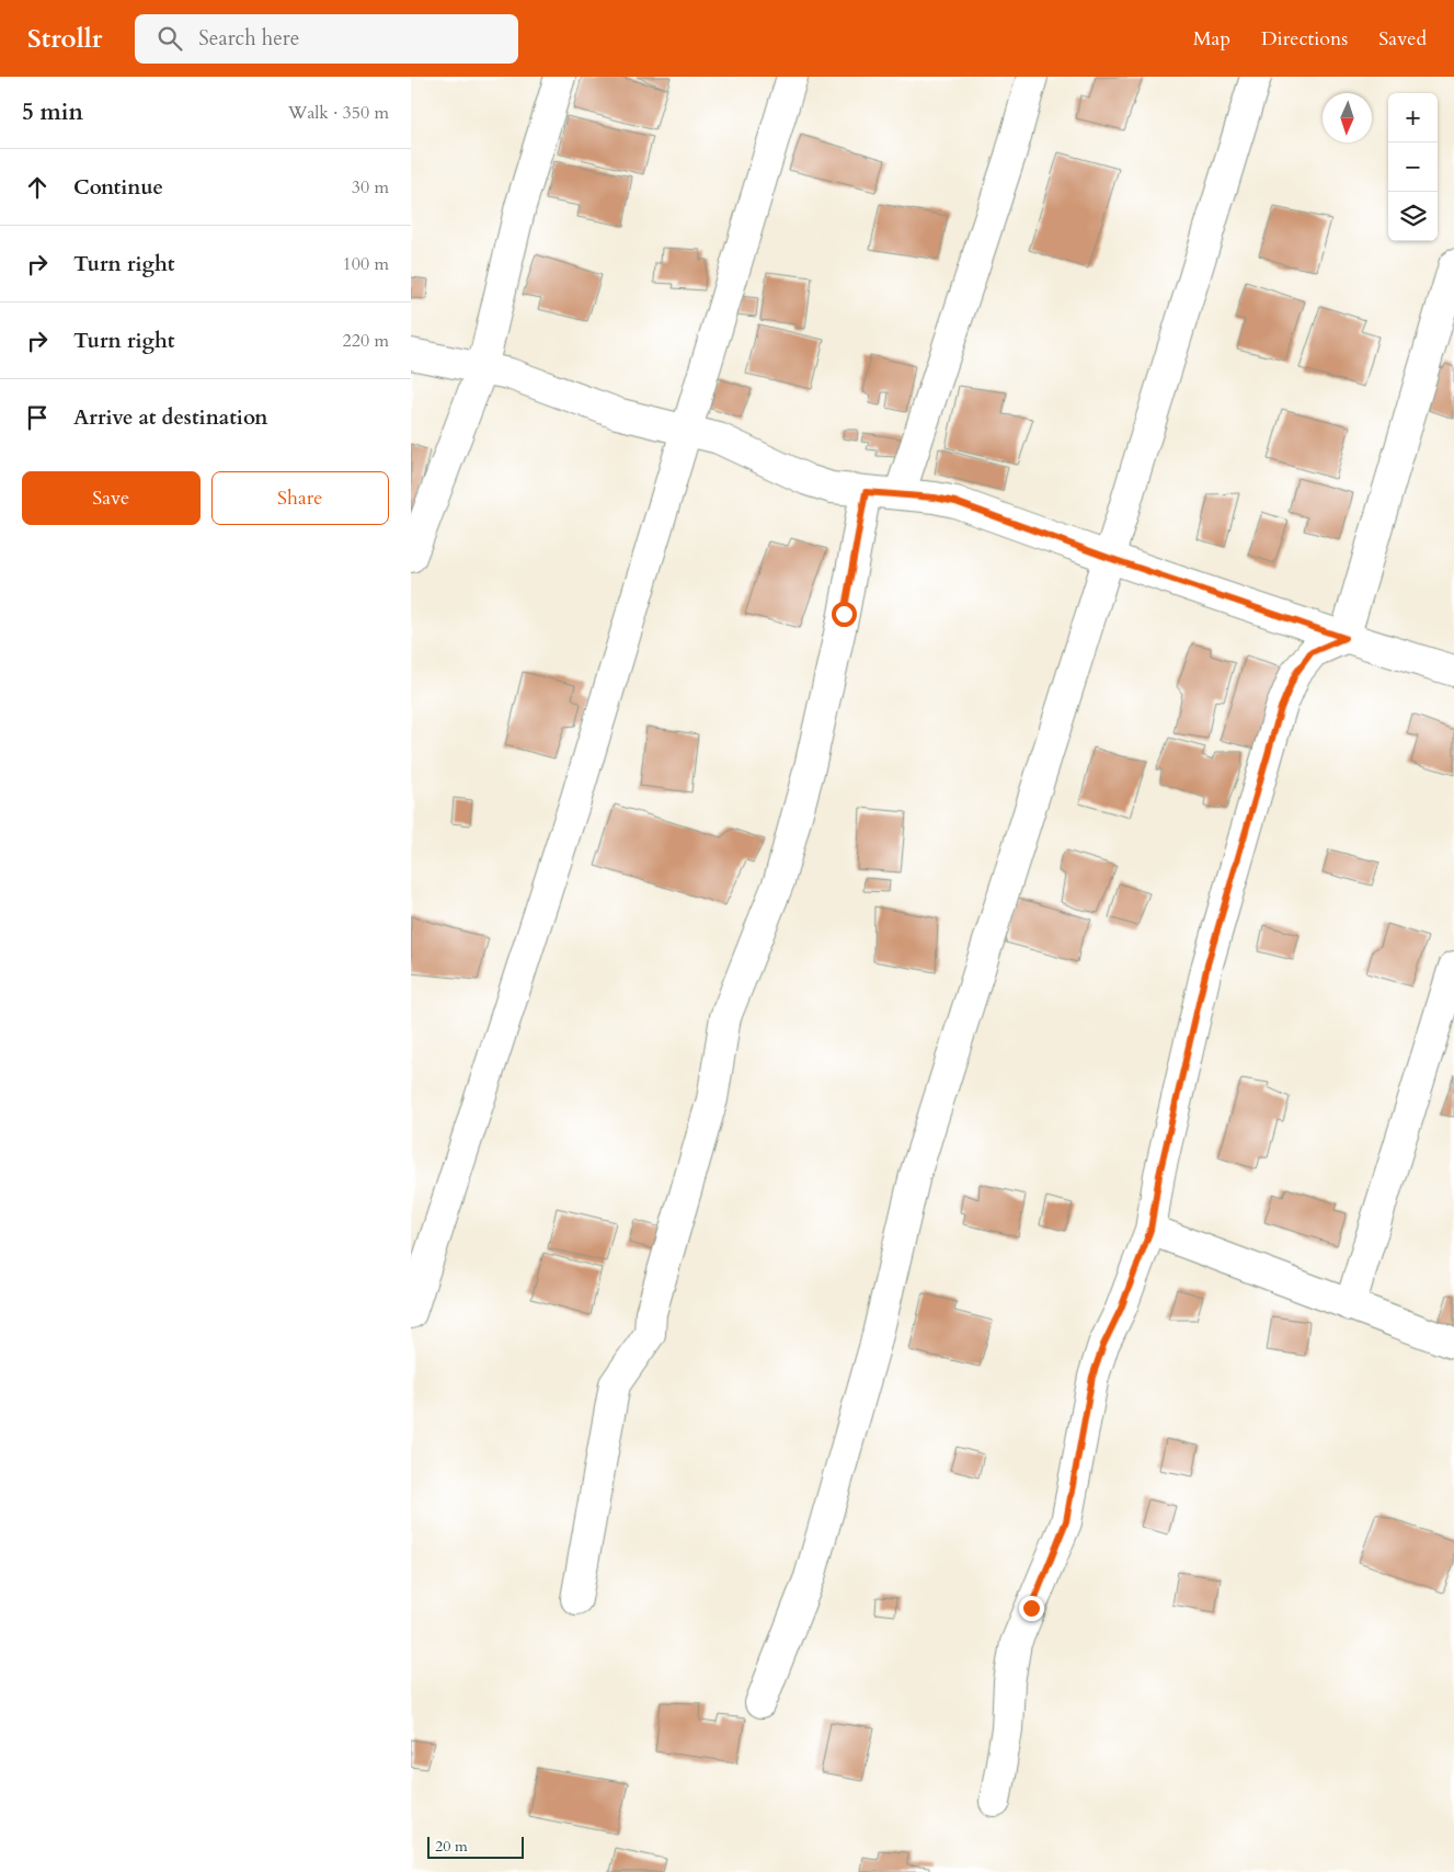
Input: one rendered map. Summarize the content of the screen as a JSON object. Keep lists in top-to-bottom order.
{
  "scale_bar": "20 m",
  "north": "bottom",
  "page": {
    "header": "Strollr",
    "search": "Search here",
    "nav": ["Map", "Directions", "Saved"],
    "heading": ["5 min", "Walk · 350 m"],
    "map_buttons": ["+", "−"],
    "list": [
      ["Continue", "30 m"],
      ["Turn right", "100 m"],
      ["Turn right", "220 m"],
      "Arrive at destination"
    ],
    "buttons": ["Save", "Share"],
    "scale": "20 m"
  }
}
